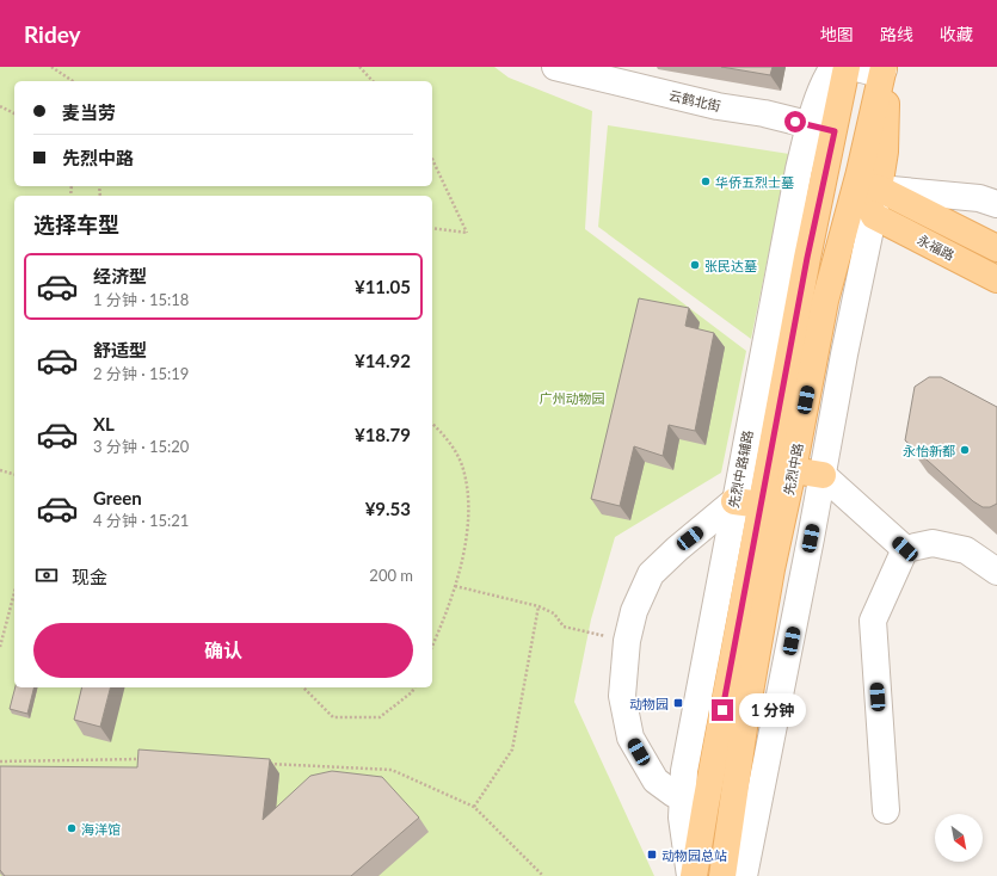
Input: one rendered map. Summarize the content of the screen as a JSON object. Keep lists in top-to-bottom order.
{
  "streets": {
    "main road": ["永福路", "先烈中路"],
    "street": ["云鹤北街", "先烈中路辅路"]
  },
  "crossings": [
    ["云鹤北街", "先烈中路辅路"],
    ["云鹤北街", "先烈中路"],
    ["永福路", "先烈中路"],
    ["先烈中路辅路", "先烈中路"]
  ],
  "parks": ["广州动物园"],
  "places": {
    "other": [
      "华侨五烈士墓",
      "张民达墓",
      "永怡新都",
      "海洋馆"
    ],
    "transit": ["动物园", "动物园总站"]
  },
  "north": "bottom right",
  "page": {
    "header": "Ridey",
    "nav": ["地图", "路线", "收藏"],
    "banner": ["麦当劳", "先烈中路"],
    "heading": "选择车型",
    "list": [
      {
        "name": "经济型",
        "note": "1 分钟 · 15:18",
        "value": "¥11.05"
      },
      {
        "name": "舒适型",
        "note": "2 分钟 · 15:19",
        "value": "¥14.92"
      },
      {
        "name": "XL",
        "note": "3 分钟 · 15:20",
        "value": "¥18.79"
      },
      {
        "name": "Green",
        "note": "4 分钟 · 15:21",
        "value": "¥9.53"
      }
    ],
    "pay": ["现金", "200 m"],
    "buttons": "确认",
    "bubble": "1 分钟"
  }
}
